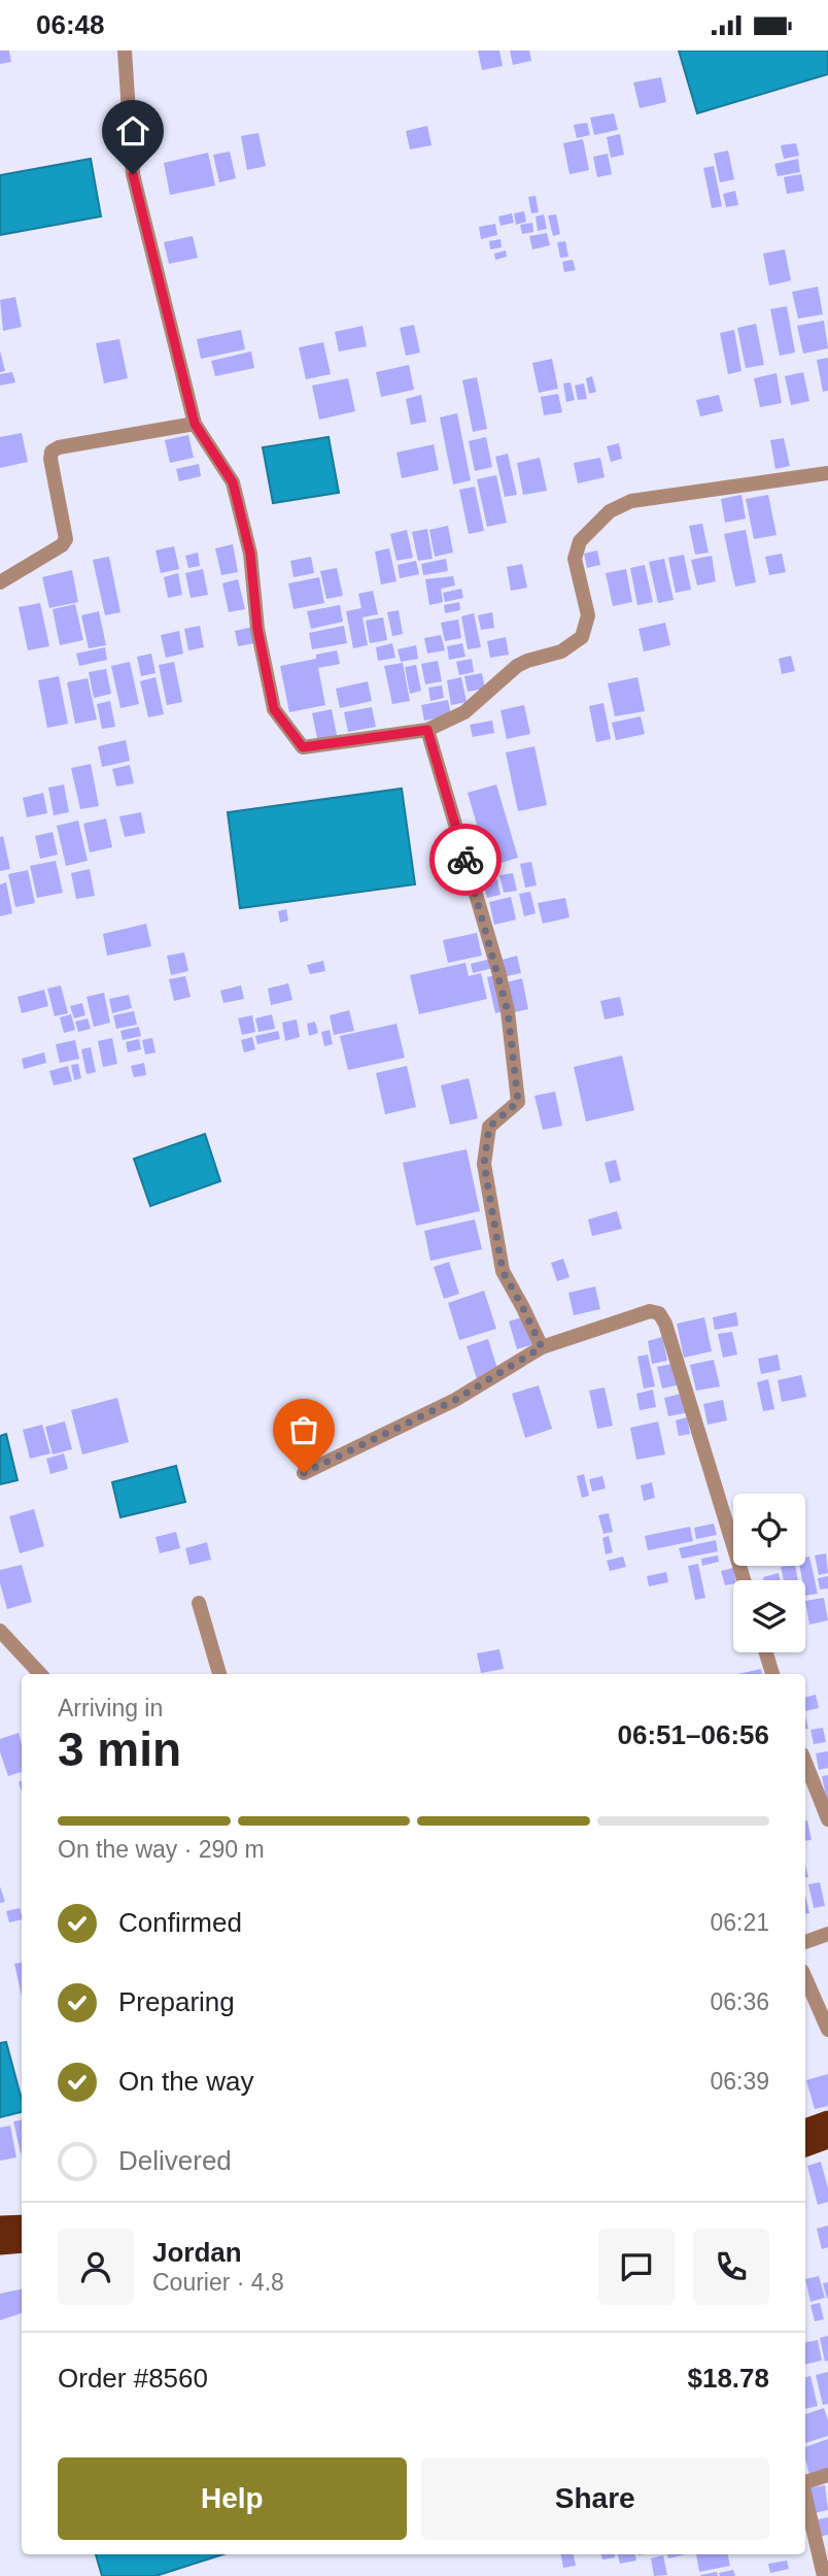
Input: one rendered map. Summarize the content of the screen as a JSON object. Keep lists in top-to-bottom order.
{
  "page": {
    "status": "06:48",
    "heading": ["3 min", "Arriving in", "06:51–06:56"],
    "panel": [
      "Jordan",
      "Courier · 4.8",
      "Order #8560",
      "$18.78"
    ],
    "bar": "On the way · 290 m",
    "list": [
      ["Confirmed", "06:21"],
      ["Preparing", "06:36"],
      ["On the way", "06:39"],
      "Delivered"
    ],
    "buttons": ["Help", "Share"]
  }
}
